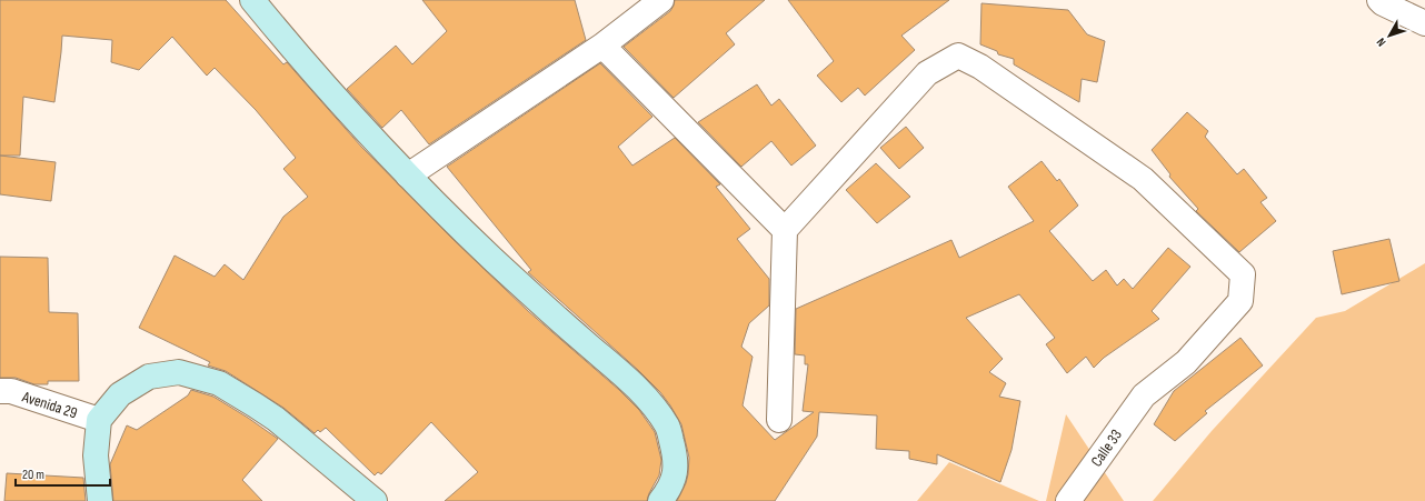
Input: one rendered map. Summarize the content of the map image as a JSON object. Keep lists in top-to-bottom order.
{
  "streets": {
    "street": ["Avenida 29", "Calle 33"]
  },
  "scale_bar": "20 m",
  "north": "bottom left"
}
